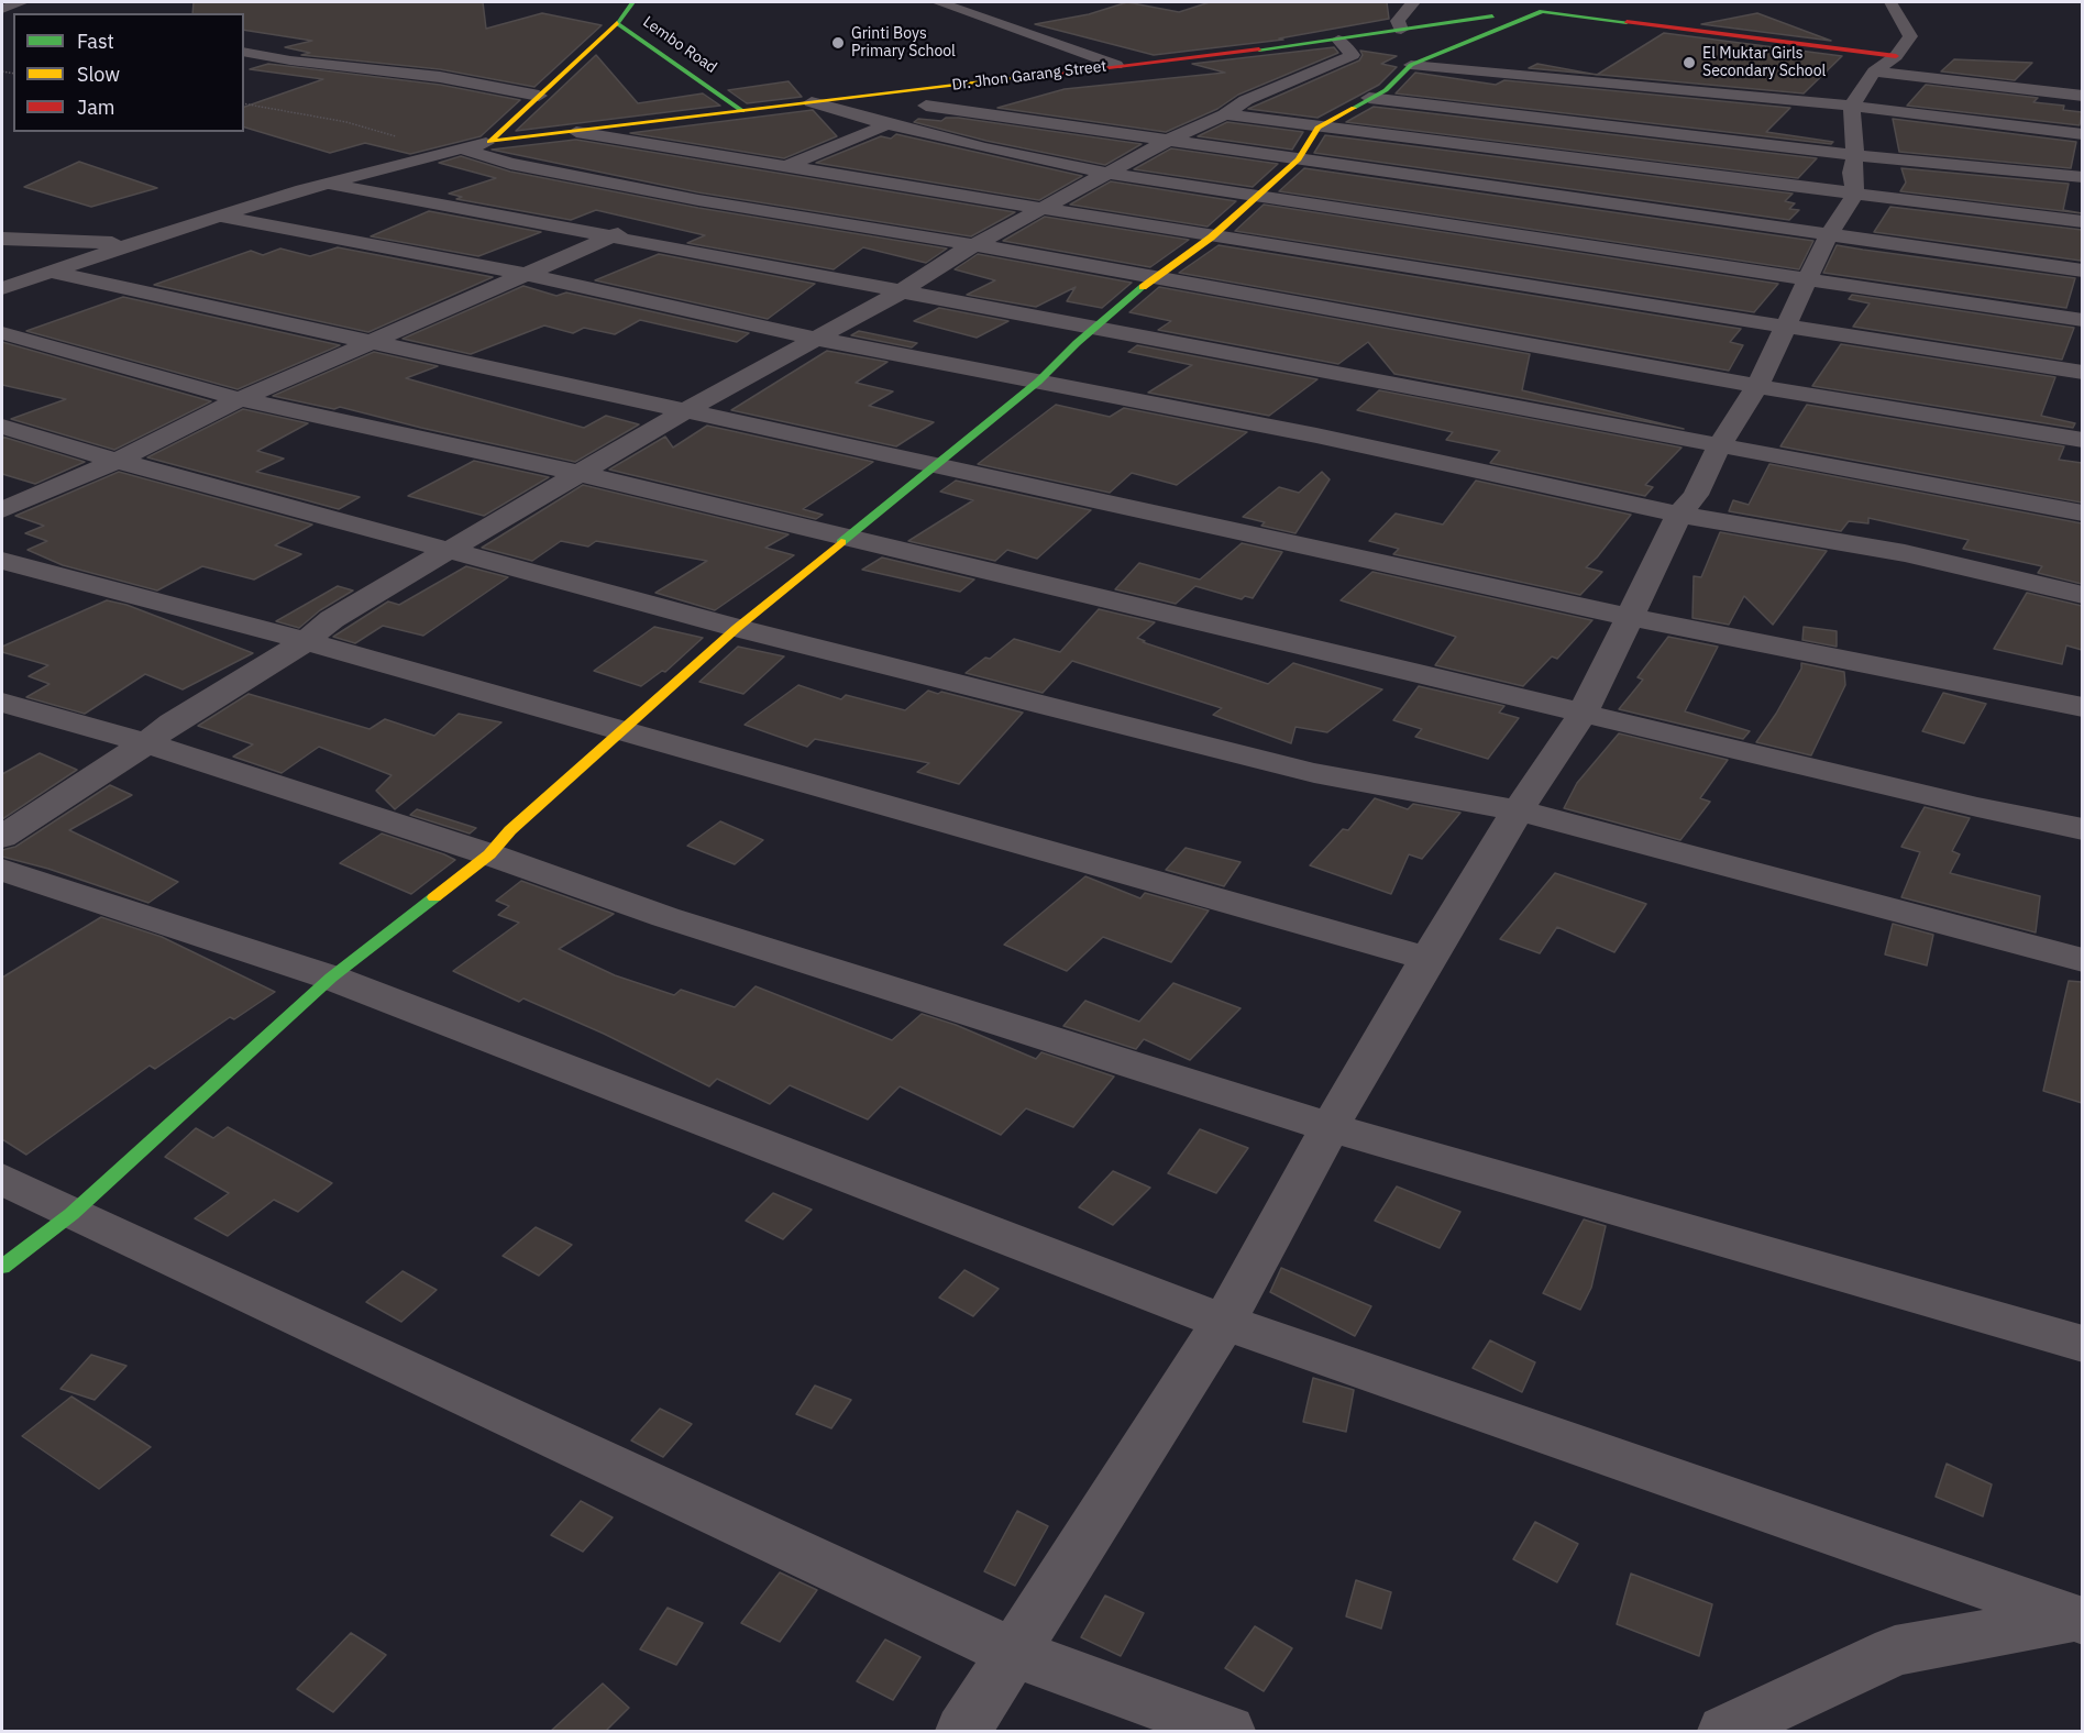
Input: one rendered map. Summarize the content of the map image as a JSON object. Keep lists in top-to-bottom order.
{
  "streets": {
    "street": ["Lembo Road", "Dr. Jhon Garang Street"]
  },
  "crossings": [
    ["Lembo Road", "Dr. Jhon Garang Street"]
  ],
  "places": ["Grinti Boys Primary School", "El Muktar Girls Secondary School"],
  "legend": ["Fast", "Slow", "Jam"]
}
